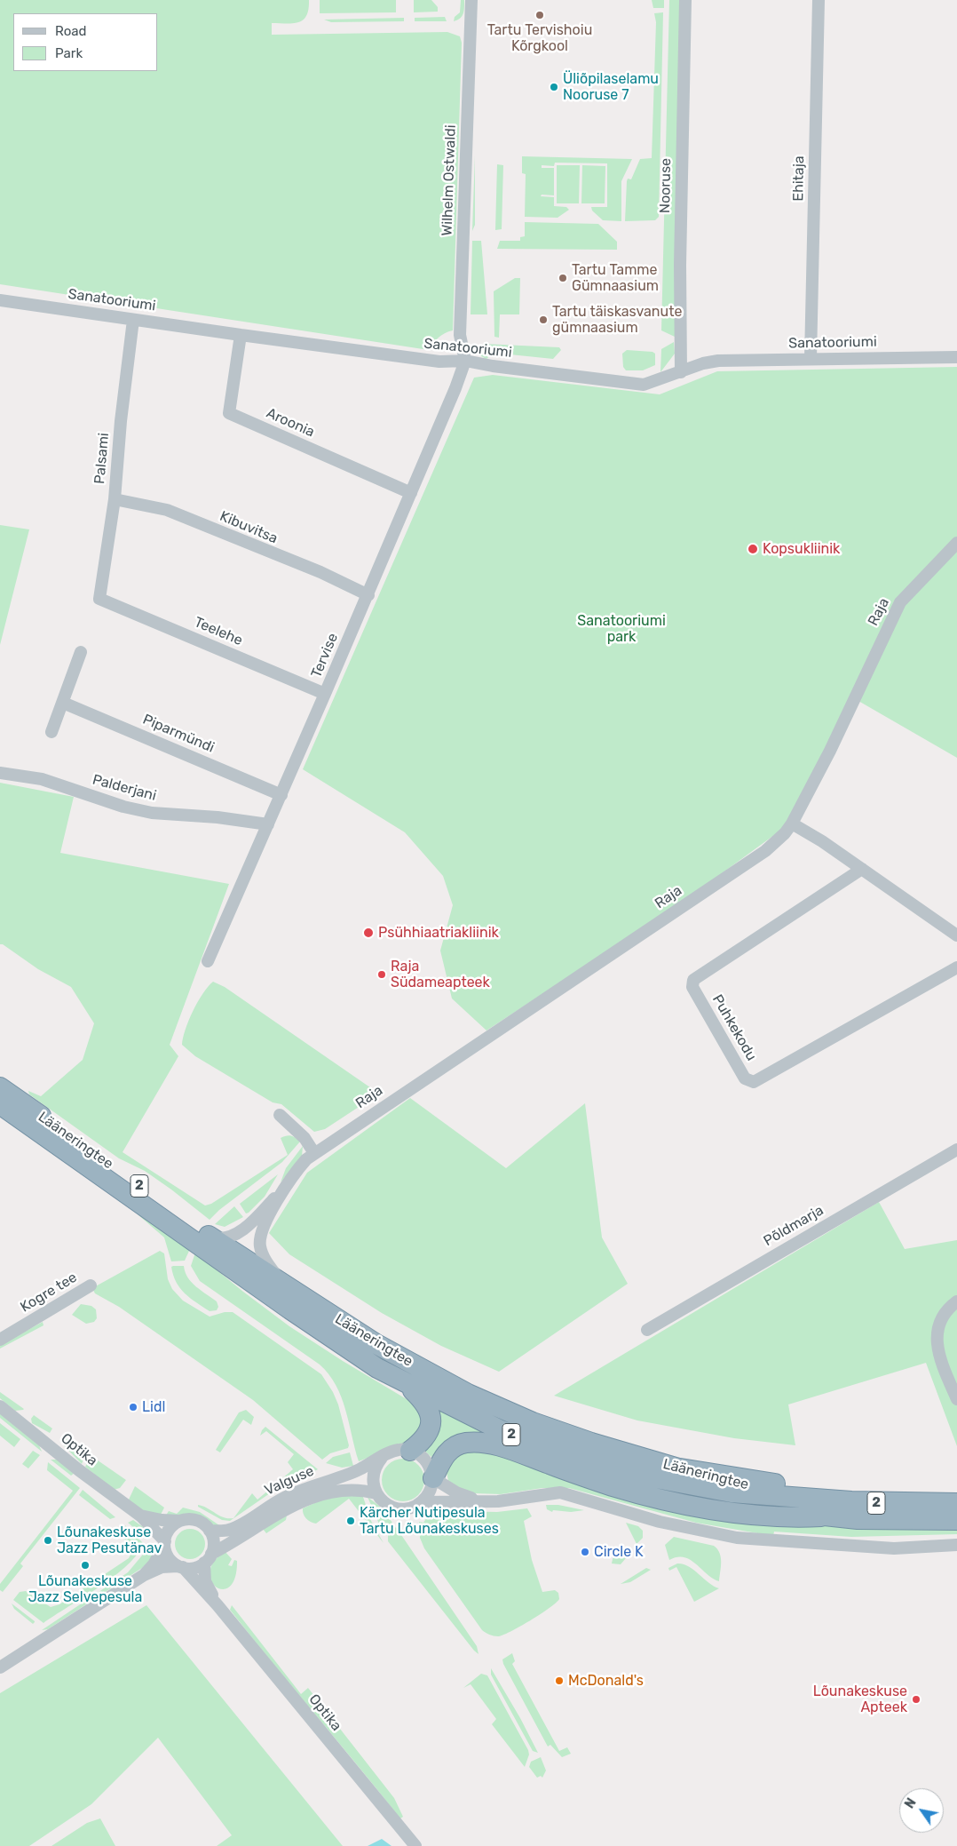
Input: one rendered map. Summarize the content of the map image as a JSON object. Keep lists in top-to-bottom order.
{
  "streets": {
    "highway": ["Lääneringtee", "2"],
    "street": [
      "Ehitaja",
      "Wilhelm Ostwaldi",
      "Nooruse",
      "Sanatooriumi",
      "Aroonia",
      "Palsami",
      "Kibuvitsa",
      "Raja",
      "Teelehe",
      "Tervise",
      "Piparmündi",
      "Palderjani",
      "Puhkekodu",
      "Põldmarja",
      "Kogre tee",
      "Optika",
      "Valguse"
    ]
  },
  "crossings": [
    ["Ehitaja", "Sanatooriumi"],
    ["Wilhelm Ostwaldi", "Sanatooriumi"],
    ["Wilhelm Ostwaldi", "Tervise"],
    ["Nooruse", "Sanatooriumi"],
    ["Sanatooriumi", "Aroonia"],
    ["Sanatooriumi", "Palsami"],
    ["Sanatooriumi", "Tervise"],
    ["Aroonia", "Tervise"],
    ["Palsami", "Kibuvitsa"],
    ["Palsami", "Teelehe"],
    ["Kibuvitsa", "Tervise"],
    ["Raja", "Lääneringtee"],
    ["Teelehe", "Tervise"],
    ["Tervise", "Piparmündi"],
    ["Tervise", "Palderjani"],
    ["Optika", "Valguse"]
  ],
  "parks": ["Sanatooriumi park"],
  "places": [
    "Tartu Tervishoiu Kõrgkool",
    "Üliõpilaselamu Nooruse 7",
    "Tartu Tamme Gümnaasium",
    "Tartu täiskasvanute gümnaasium",
    "Kopsukliinik",
    "Psühhiaatriakliinik",
    "Raja Südameapteek",
    "Lidl",
    "Kärcher Nutipesula Tartu Lõunakeskuses",
    "Lõunakeskuse Jazz Pesutänav",
    "Circle K",
    "Lõunakeskuse Jazz Selvepesula",
    "McDonald's",
    "Lõunakeskuse Apteek"
  ],
  "legend": ["Road", "Park"],
  "north": "top left"
}
